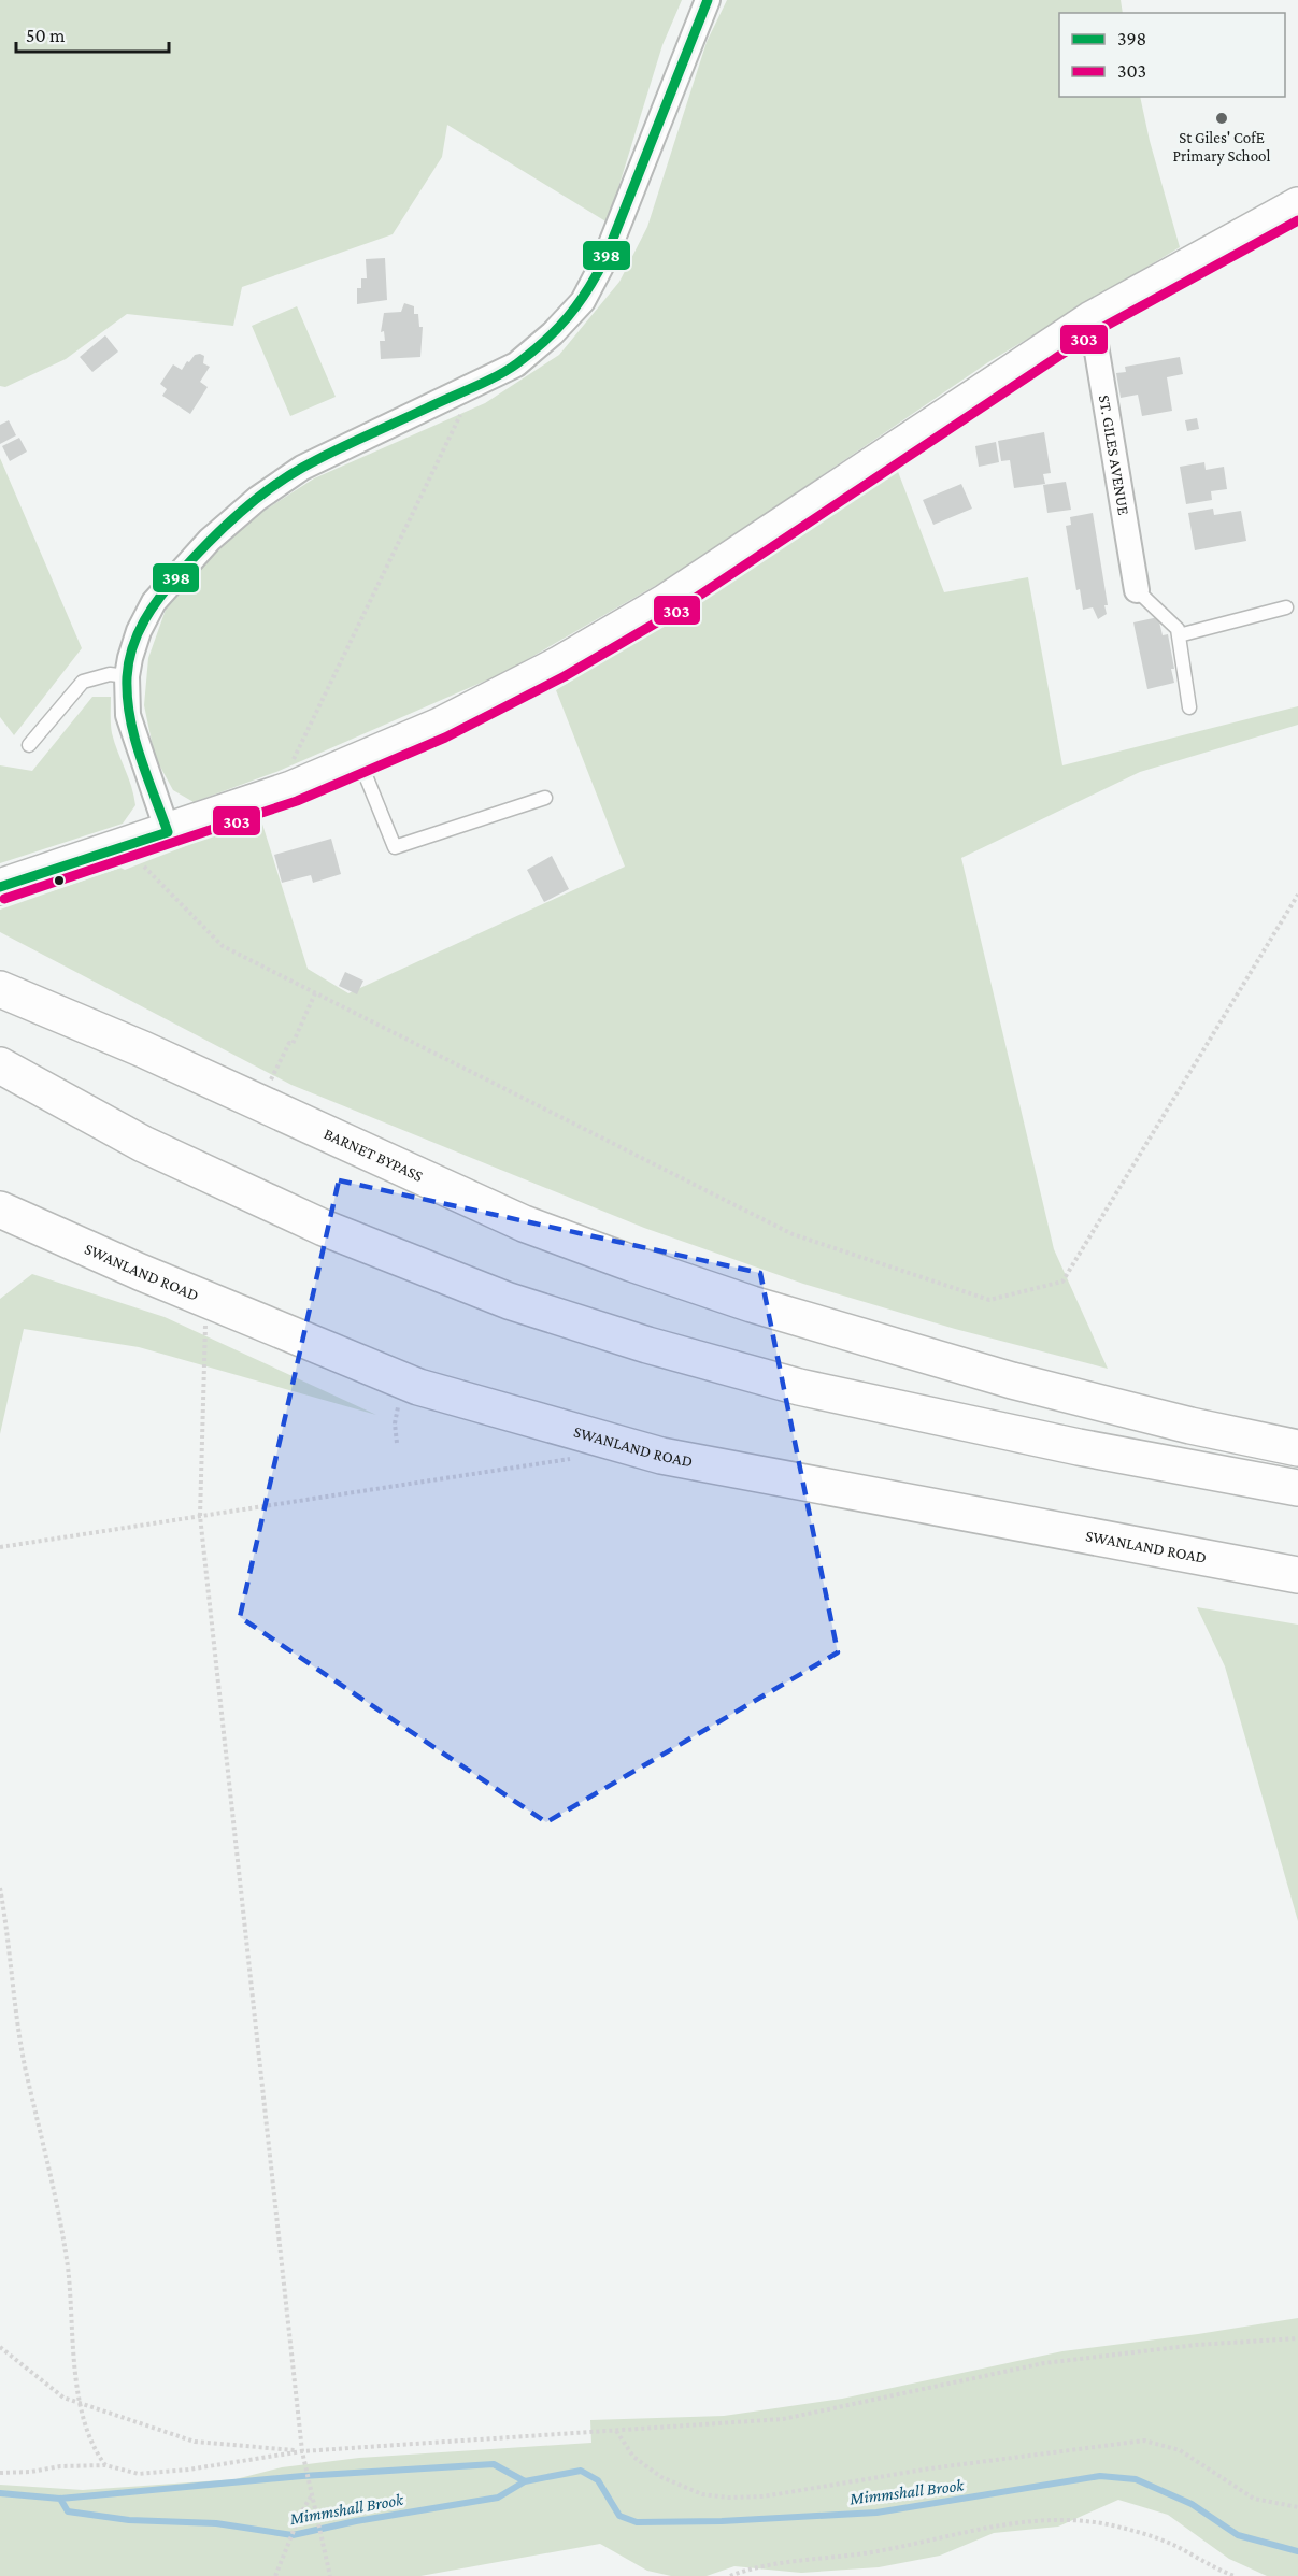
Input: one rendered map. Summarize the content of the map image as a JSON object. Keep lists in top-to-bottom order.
{
  "streets": {
    "main road": ["BARNET BYPASS", "SWANLAND ROAD"],
    "street": ["ST. GILES AVENUE"]
  },
  "water": ["Mimmshall Brook"],
  "places": ["St Giles' CofE Primary School"],
  "lines": ["transit line 398", "transit line 303"],
  "legend": ["398", "303"],
  "scale_bar": "50 m"
}
